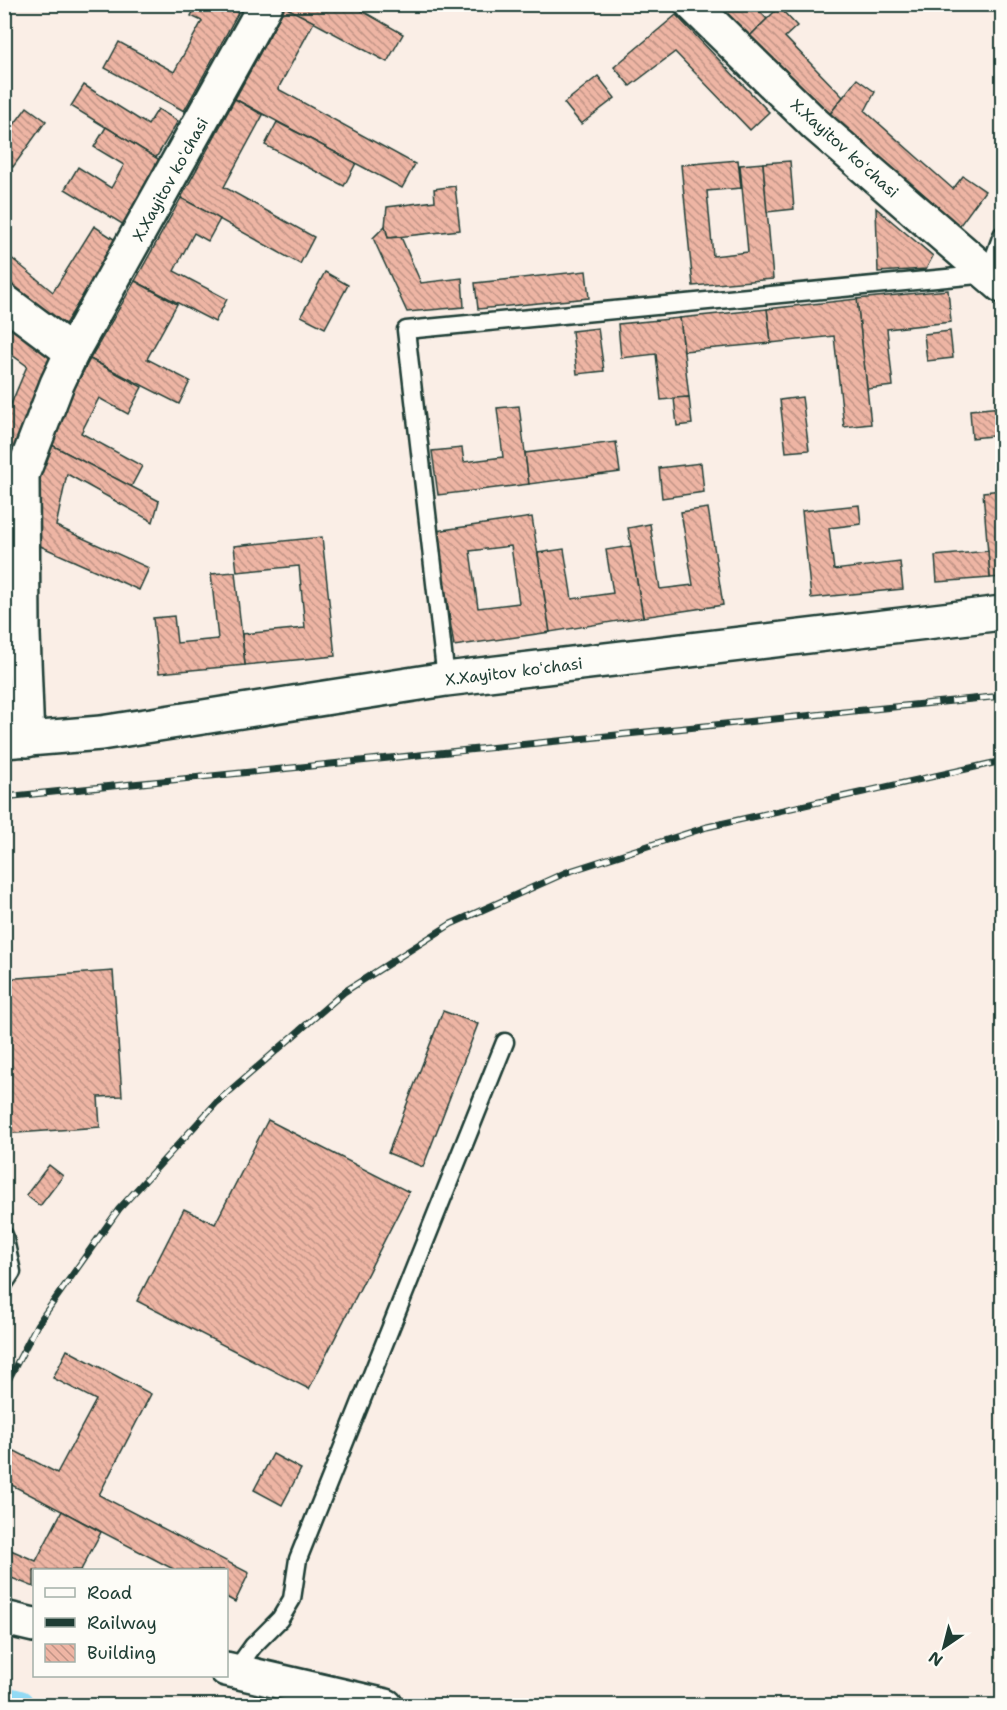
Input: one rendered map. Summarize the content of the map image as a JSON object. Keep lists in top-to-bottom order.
{
  "streets": {
    "street": ["X.Xayitov koʻchasi"]
  },
  "legend": ["Road", "Railway", "Building"],
  "north": "bottom left"
}
